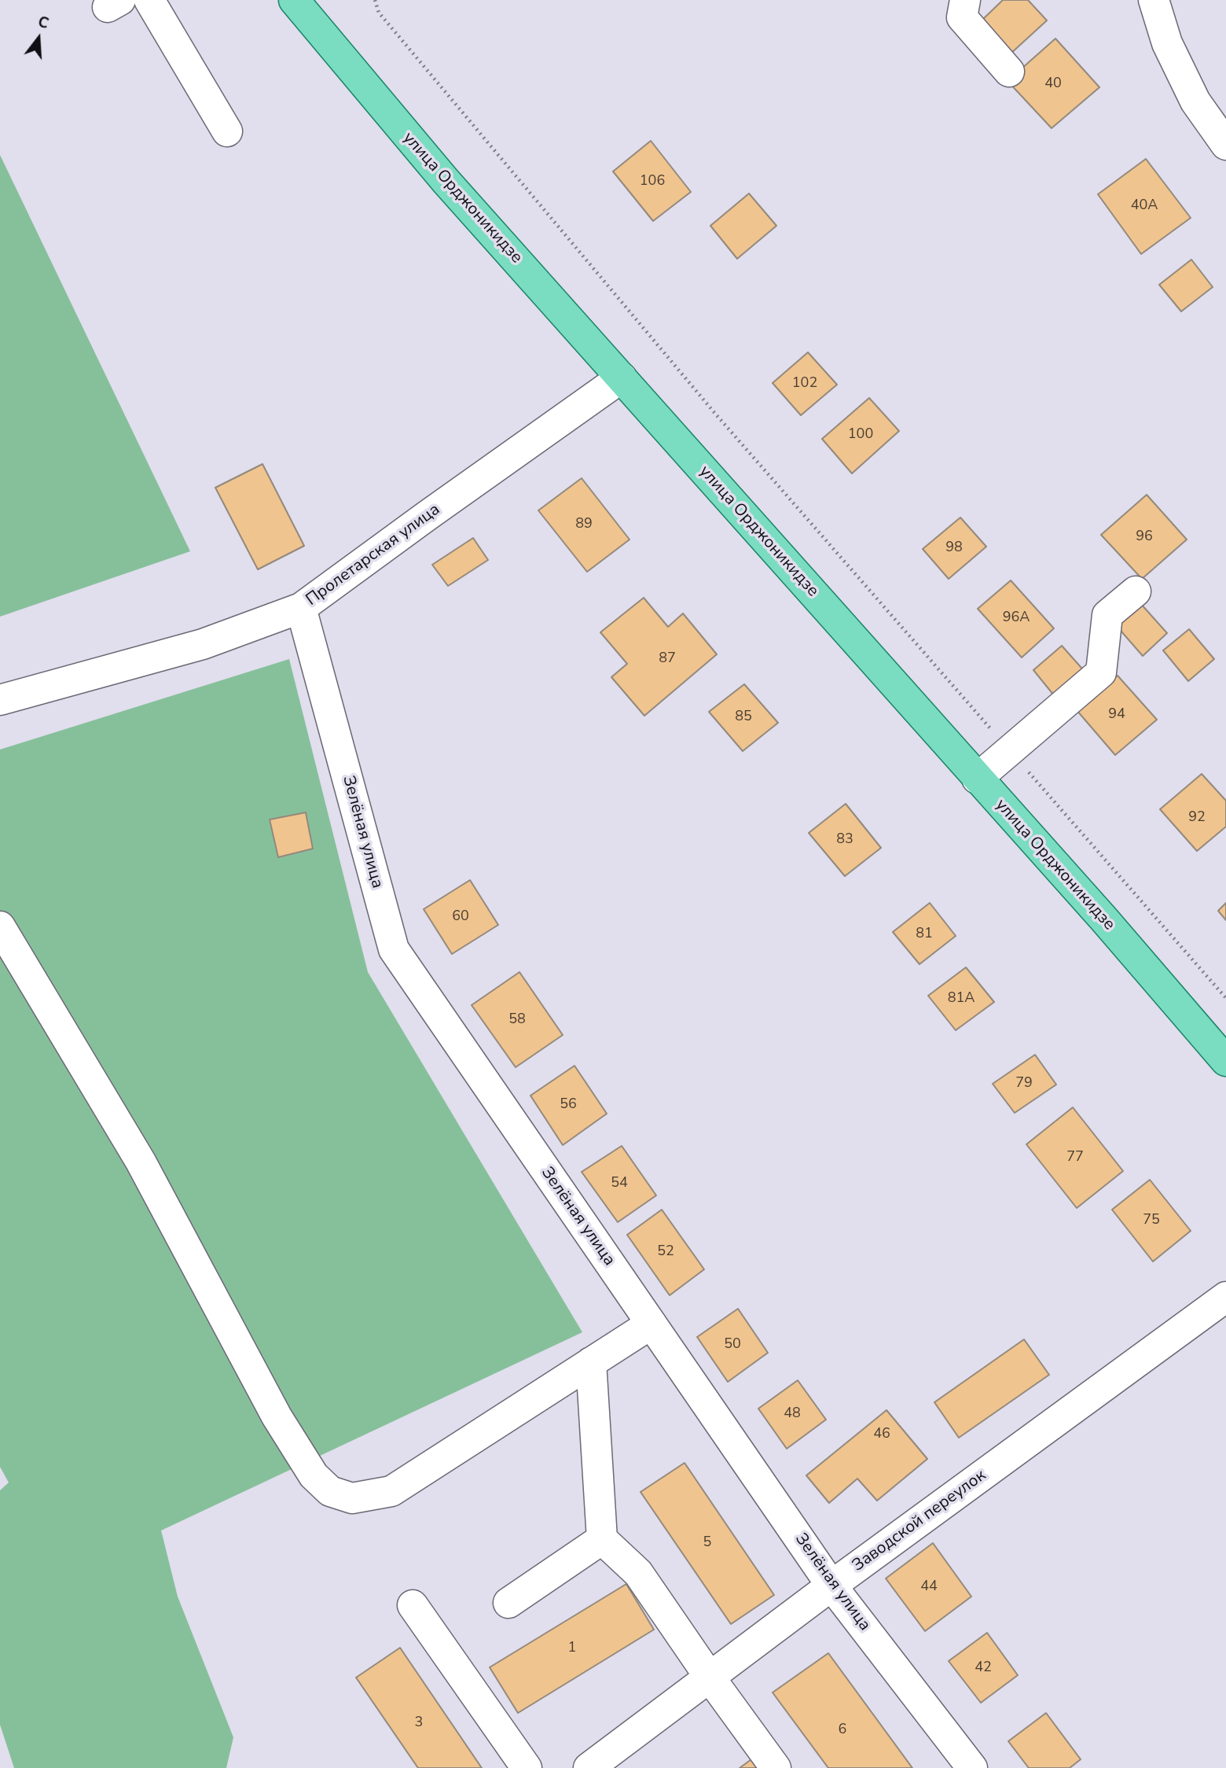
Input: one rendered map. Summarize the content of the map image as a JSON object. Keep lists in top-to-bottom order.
{
  "streets": {
    "main road": ["улица Орджоникидзе"],
    "street": ["Пролетарская улица", "Зелёная улица", "Заводской переулок"]
  },
  "crossings": [
    ["улица Орджоникидзе", "Пролетарская улица"],
    ["Пролетарская улица", "Зелёная улица"],
    ["Зелёная улица", "Заводской переулок"]
  ],
  "house_numbers": [
    "40",
    "106",
    "40А",
    "102",
    "100",
    "89",
    "96",
    "98",
    "96А",
    "87",
    "94",
    "85",
    "92",
    "83",
    "60",
    "81",
    "81А",
    "58",
    "79",
    "56",
    "77",
    "54",
    "75",
    "52",
    "50",
    "48",
    "46",
    "5",
    "44",
    "1",
    "42",
    "3",
    "6"
  ],
  "north": "top"
}
